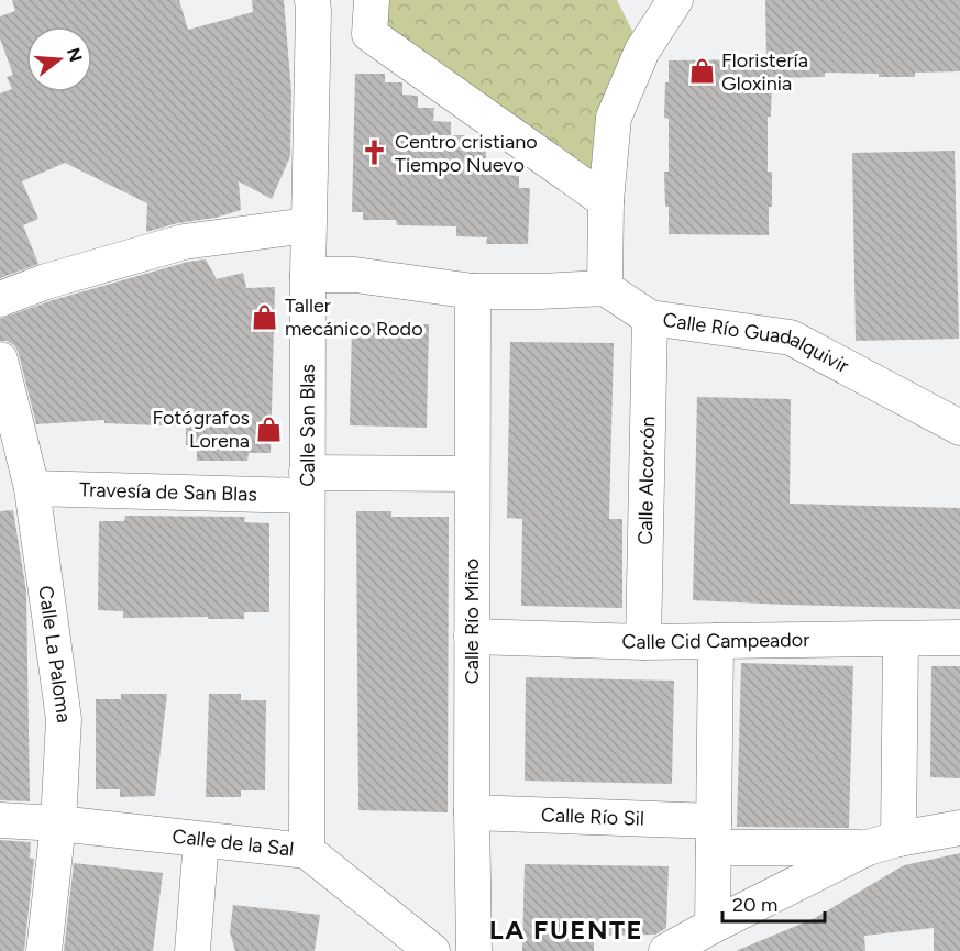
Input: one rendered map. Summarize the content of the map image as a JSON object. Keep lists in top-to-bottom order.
{
  "streets": {
    "street": [
      "Calle Río Guadalquivir",
      "Calle San Blas",
      "Calle Alcorcón",
      "Travesía de San Blas",
      "Calle Río Miño",
      "Calle Cid Campeador",
      "Calle La Paloma",
      "Calle Río Sil",
      "Calle de la Sal"
    ]
  },
  "crossings": [
    ["Calle Río Guadalquivir", "Calle Alcorcón"],
    ["Calle San Blas", "Travesía de San Blas"],
    ["Calle San Blas", "Calle de la Sal"],
    ["Calle Alcorcón", "Calle Cid Campeador"],
    ["Travesía de San Blas", "Calle Río Miño"],
    ["Travesía de San Blas", "Calle La Paloma"],
    ["Calle Río Miño", "Calle Cid Campeador"],
    ["Calle Río Miño", "Calle Río Sil"],
    ["Calle La Paloma", "Calle de la Sal"]
  ],
  "districts": ["LA FUENTE"],
  "places": {
    "shop": ["Floristería Gloxinia", "Taller mecánico Rodo", "Fotógrafos Lorena"],
    "church": ["Centro cristiano Tiempo Nuevo"]
  },
  "scale_bar": "20 m",
  "north": "right"
}
